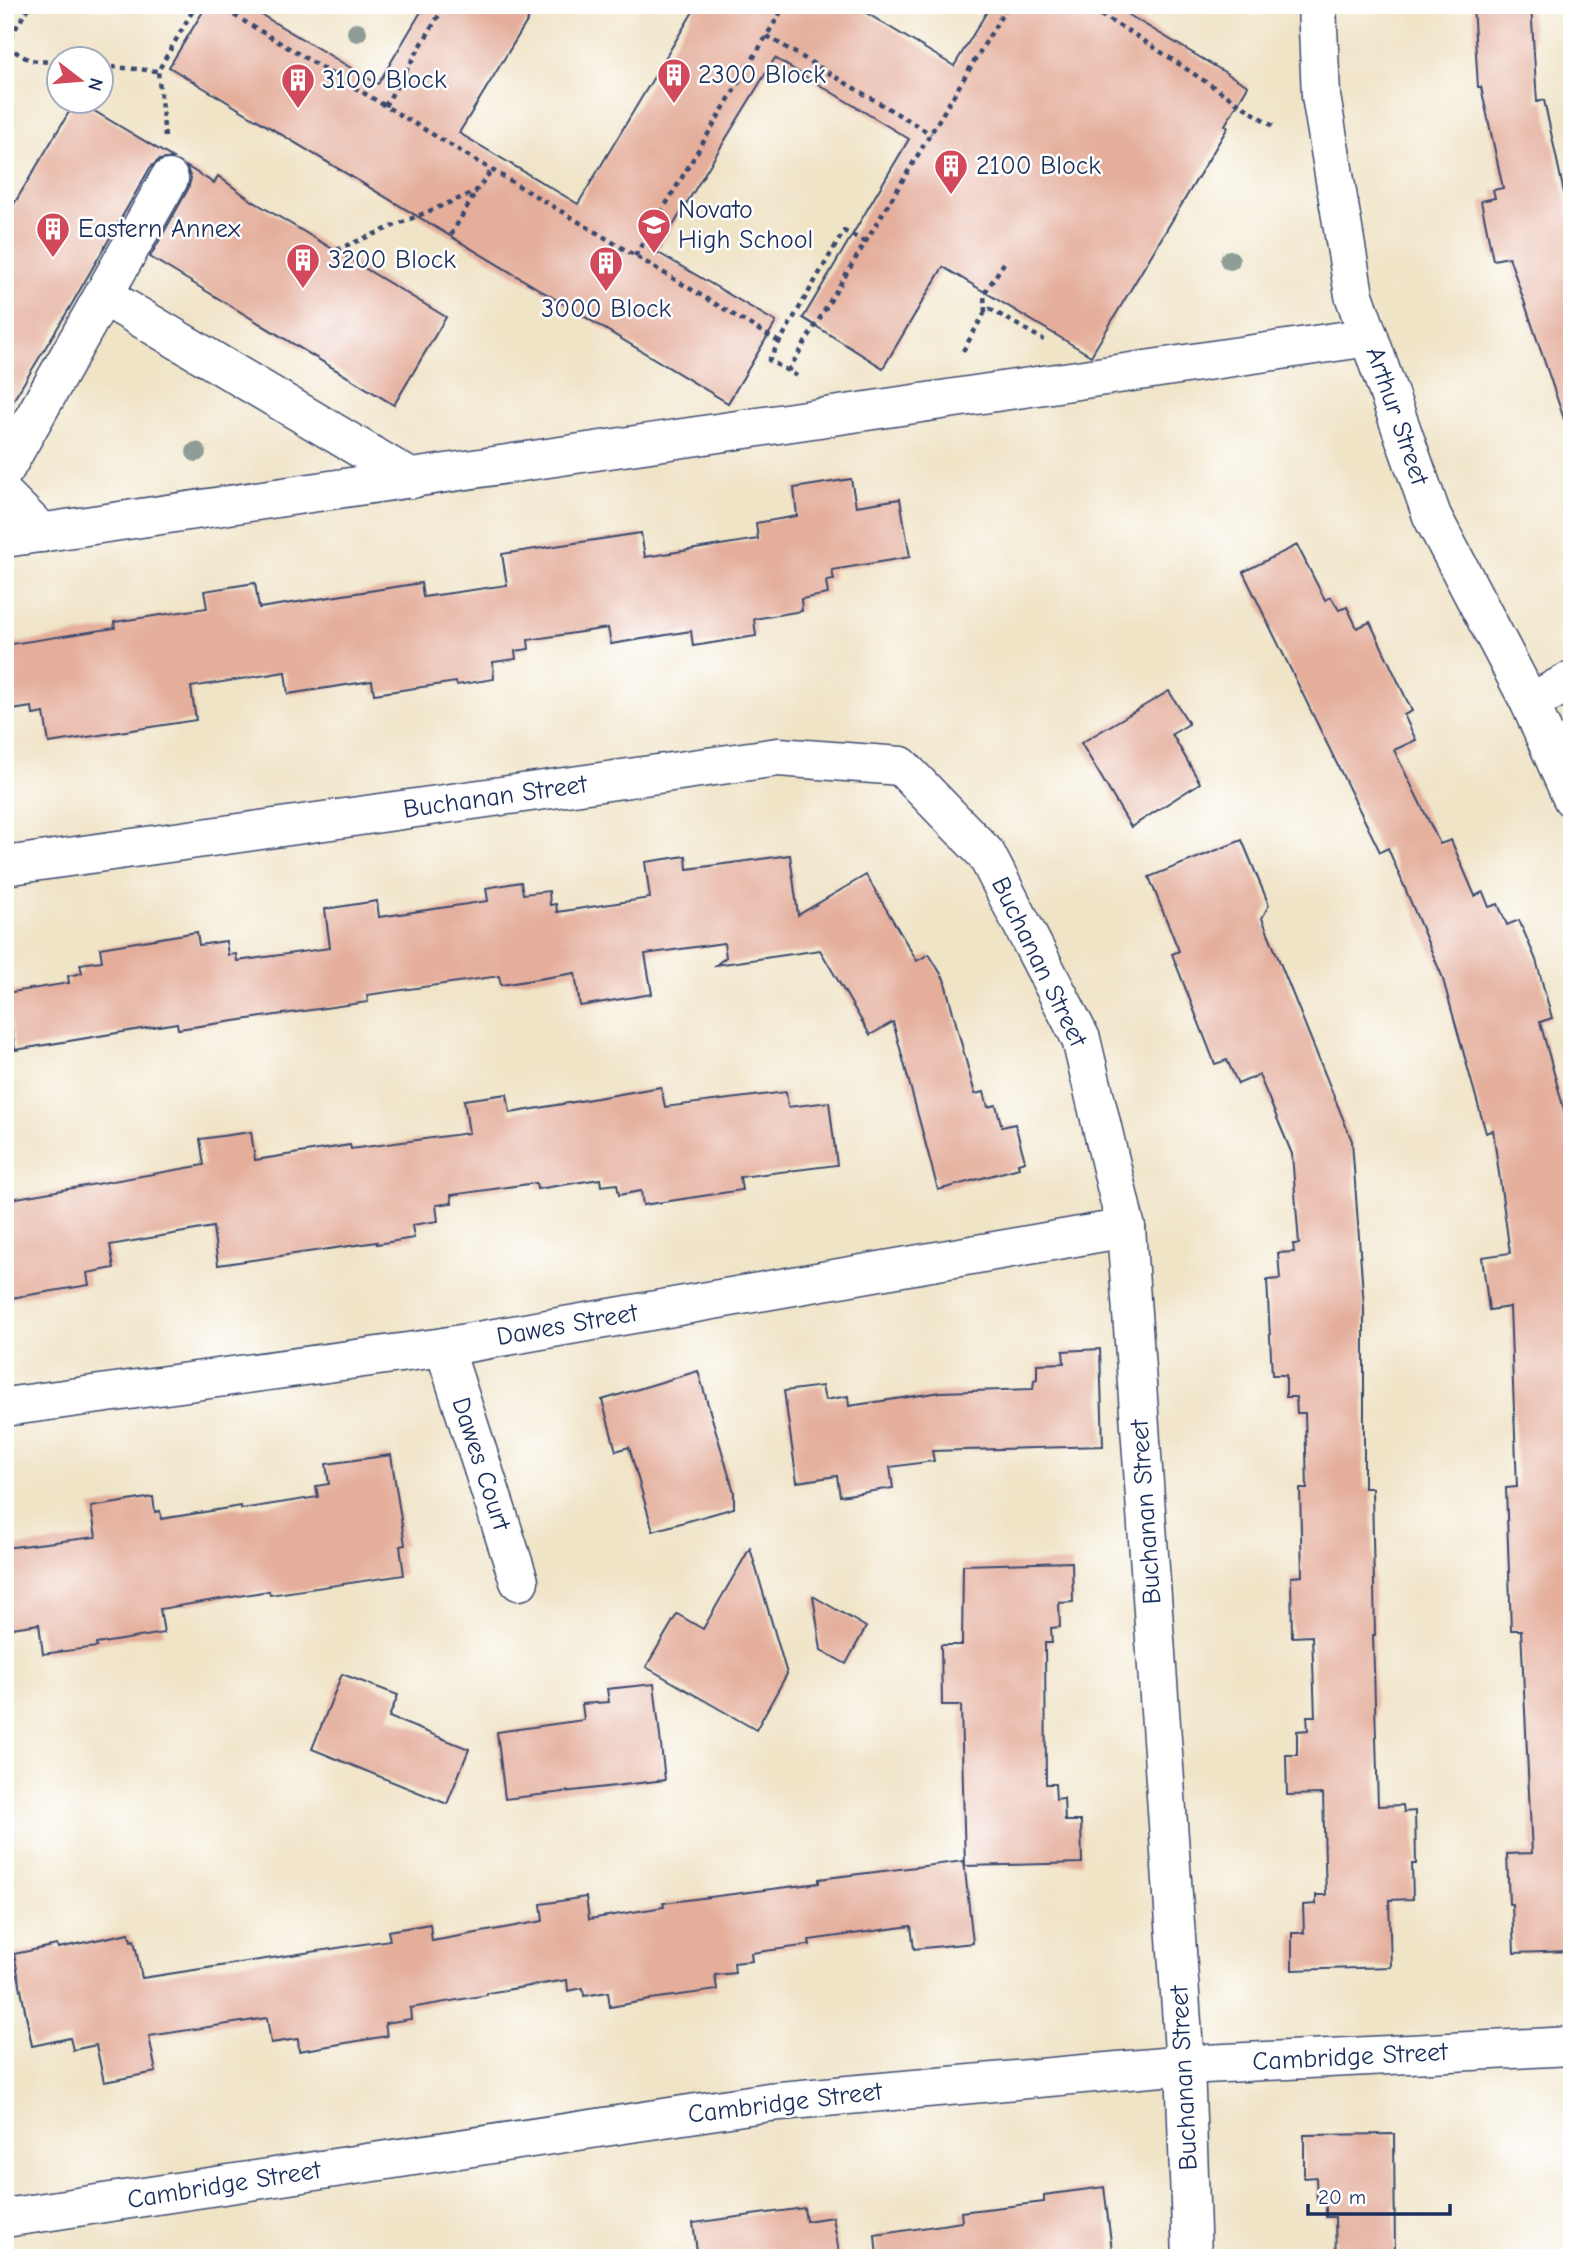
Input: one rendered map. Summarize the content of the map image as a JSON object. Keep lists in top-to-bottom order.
{
  "streets": {
    "street": [
      "Arthur Street",
      "Buchanan Street",
      "Dawes Street",
      "Dawes Court",
      "Cambridge Street"
    ]
  },
  "crossings": [
    ["Buchanan Street", "Dawes Street"],
    ["Buchanan Street", "Cambridge Street"],
    ["Dawes Street", "Dawes Court"]
  ],
  "places": {
    "building": [
      "2300 Block",
      "3100 Block",
      "2100 Block",
      "Eastern Annex",
      "3200 Block",
      "3000 Block"
    ],
    "school or university": ["Novato High School"]
  },
  "scale_bar": "20 m",
  "north": "right"
}
